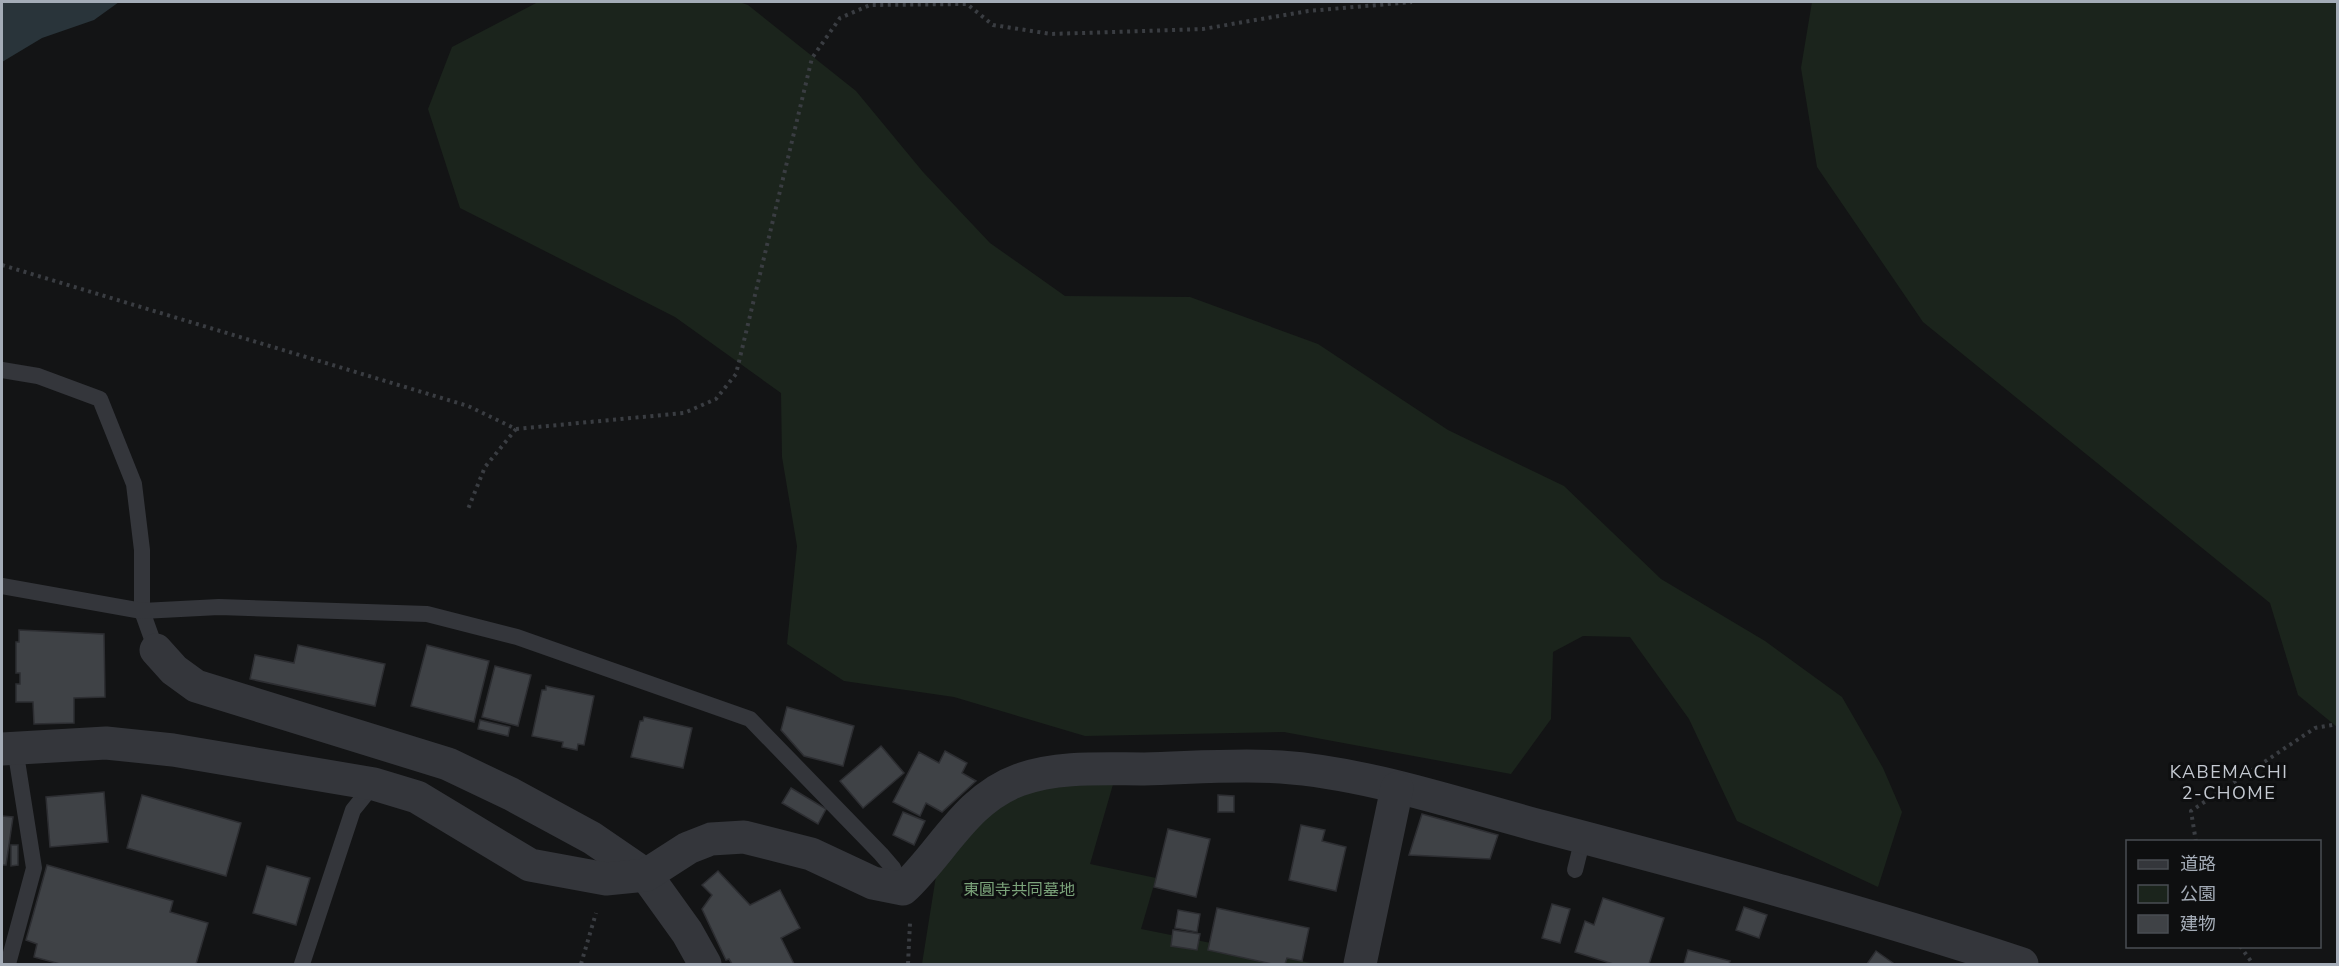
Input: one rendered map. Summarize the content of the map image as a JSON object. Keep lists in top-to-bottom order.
{
  "districts": ["KABEMACHI 2-CHOME"],
  "parks": ["東圓寺共同墓地"],
  "legend": ["道路", "公園", "建物"]
}
